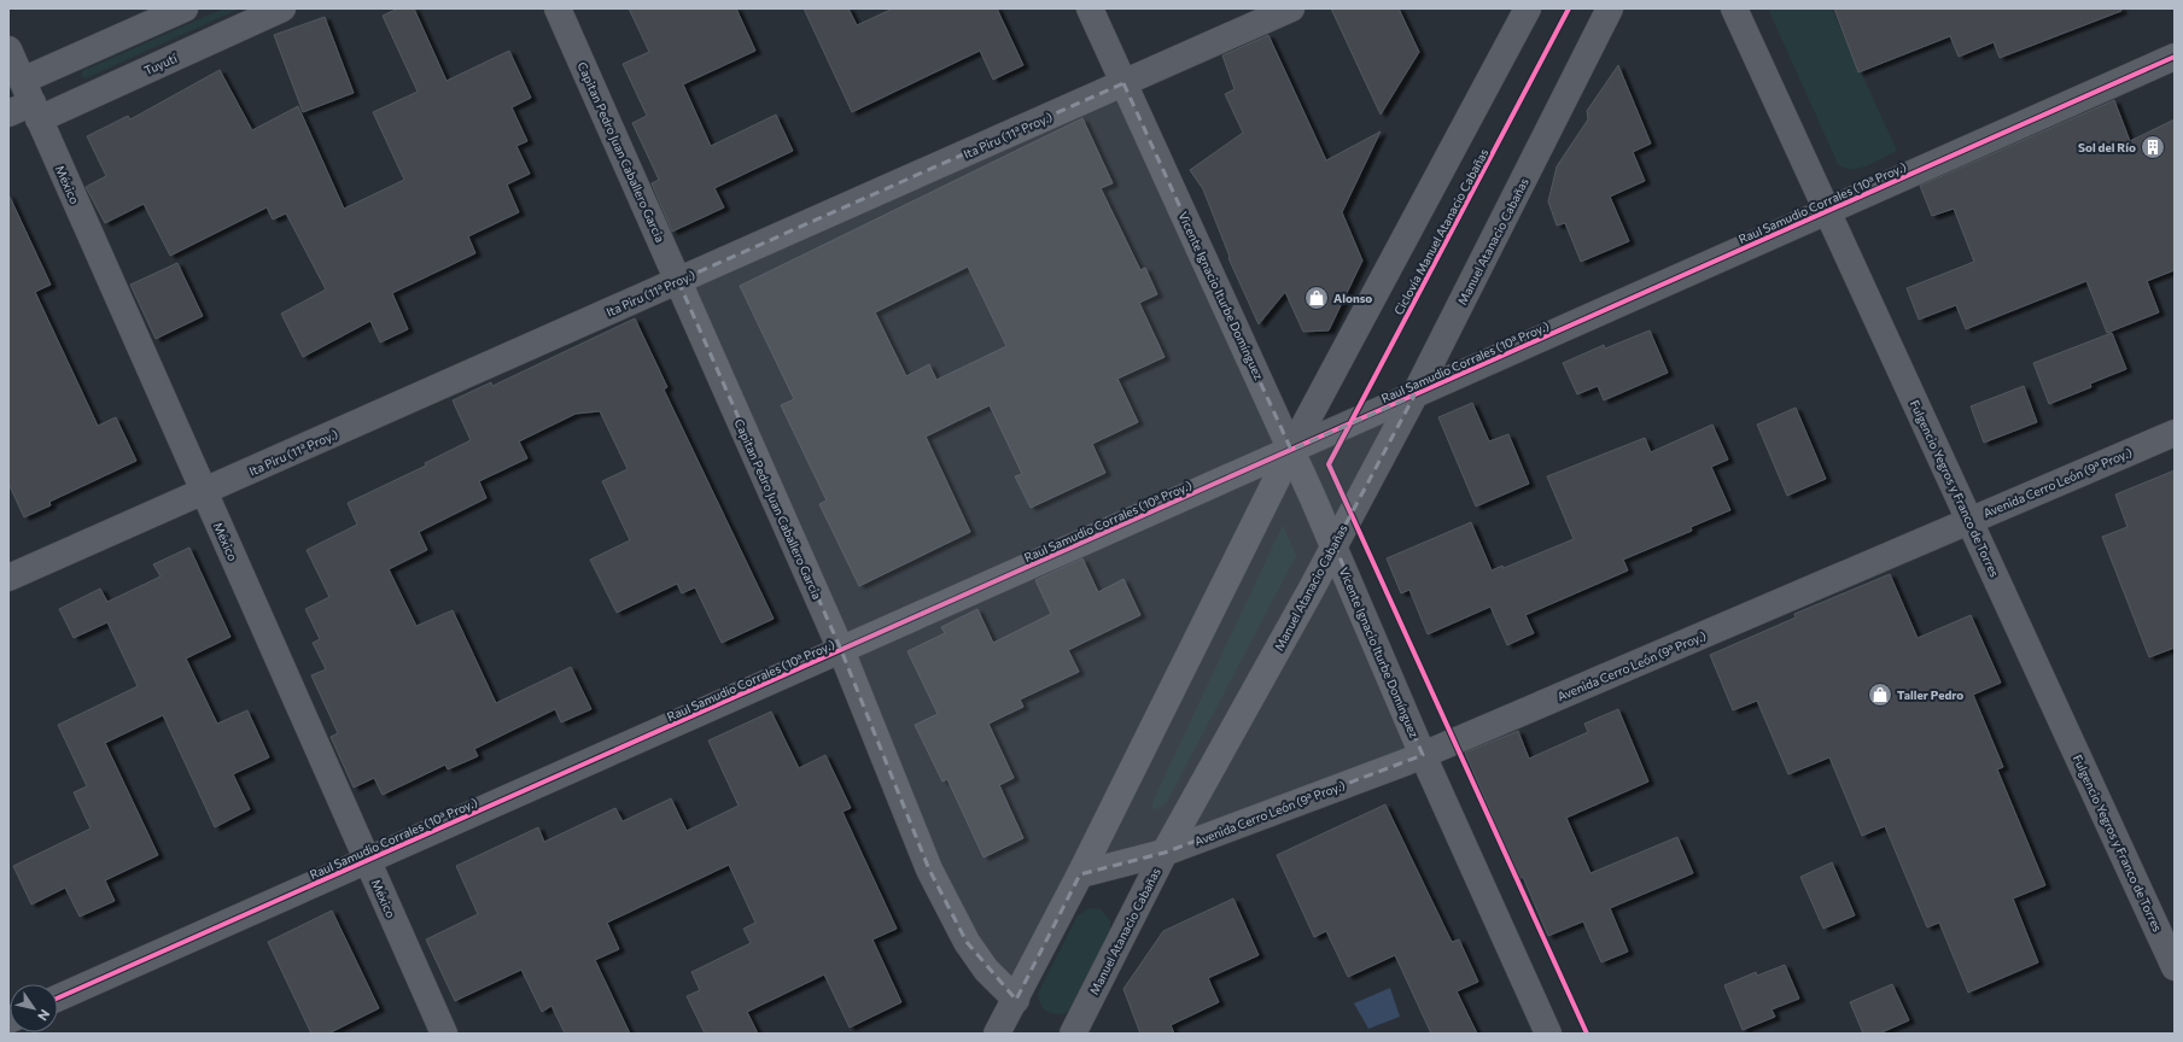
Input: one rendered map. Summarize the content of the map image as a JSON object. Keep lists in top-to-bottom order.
{
  "streets": {
    "street": [
      "Tuyutí",
      "Ita Piru (11ª Proy.)",
      "Capitan Pedro Juan Caballero Garcia",
      "México",
      "Raul Samudio Corrales (10ª Proy.)",
      "Manuel Atanacio Cabañas",
      "Vicente Ignacio Iturbe Domínguez",
      "Avenida Cerro León (9ª Proy.)",
      "Fulgencio Yegros y Franco de Torres"
    ],
    "cycle path": ["Ciclovía Manuel Atanacio Cabañas"]
  },
  "crossings": [
    ["Tuyutí", "México"],
    ["Ita Piru (11ª Proy.)", "Capitan Pedro Juan Caballero Garcia"],
    ["Ita Piru (11ª Proy.)", "México"],
    ["Ita Piru (11ª Proy.)", "Vicente Ignacio Iturbe Domínguez"],
    ["Capitan Pedro Juan Caballero Garcia", "Raul Samudio Corrales (10ª Proy.)"],
    ["México", "Raul Samudio Corrales (10ª Proy.)"],
    ["Raul Samudio Corrales (10ª Proy.)", "Manuel Atanacio Cabañas"],
    ["Raul Samudio Corrales (10ª Proy.)", "Vicente Ignacio Iturbe Domínguez"],
    ["Raul Samudio Corrales (10ª Proy.)", "Fulgencio Yegros y Franco de Torres"],
    ["Manuel Atanacio Cabañas", "Vicente Ignacio Iturbe Domínguez"],
    ["Manuel Atanacio Cabañas", "Avenida Cerro León (9ª Proy.)"],
    ["Vicente Ignacio Iturbe Domínguez", "Avenida Cerro León (9ª Proy.)"],
    ["Avenida Cerro León (9ª Proy.)", "Fulgencio Yegros y Franco de Torres"]
  ],
  "places": {
    "building": ["Sol del Río"],
    "shop": ["Alonso", "Taller Pedro"]
  },
  "north": "bottom right"
}
